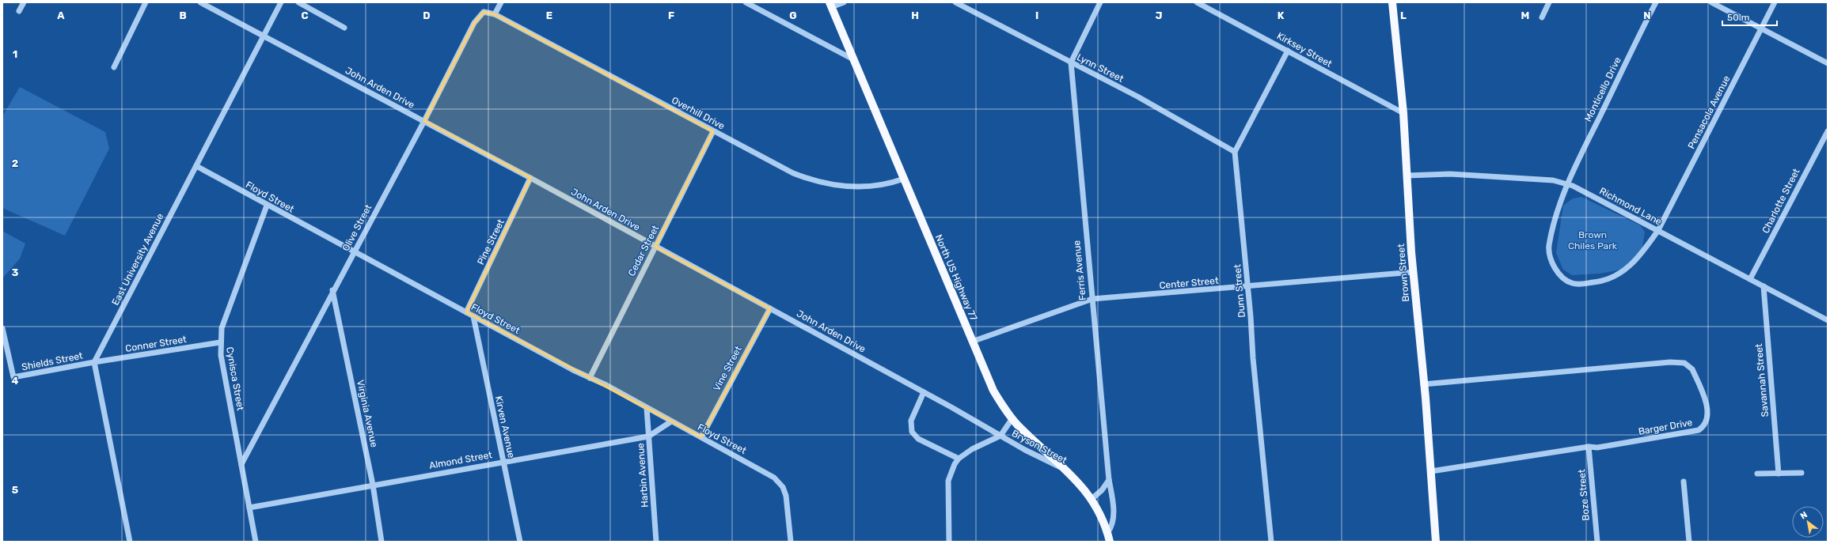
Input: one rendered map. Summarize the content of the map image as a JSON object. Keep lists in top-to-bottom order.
{
  "streets": {
    "main road": ["Brown Street", "North US Highway 77"],
    "street": [
      "Kirksey Street",
      "Lynn Street",
      "John Arden Drive",
      "Monticello Drive",
      "Pensacola Avenue",
      "Overhill Drive",
      "Floyd Street",
      "Charlotte Street",
      "Richmond Lane",
      "Olive Street",
      "Pine Street",
      "Cedar Street",
      "East University Avenue",
      "Ferris Avenue",
      "Center Street",
      "Dunn Street",
      "Conner Street",
      "Shields Street",
      "Vine Street",
      "Cynisca Street",
      "Savannah Street",
      "Virginia Avenue",
      "Kirven Avenue",
      "Barger Drive",
      "Bryson Street",
      "Almond Street",
      "Harbin Avenue",
      "Boze Street"
    ]
  },
  "crossings": [
    ["Kirksey Street", "Brown Street"],
    ["Lynn Street", "Ferris Avenue"],
    ["Lynn Street", "Dunn Street"],
    ["John Arden Drive", "Olive Street"],
    ["John Arden Drive", "Pine Street"],
    ["John Arden Drive", "Cedar Street"],
    ["John Arden Drive", "East University Avenue"],
    ["John Arden Drive", "Vine Street"],
    ["John Arden Drive", "Bryson Street"],
    ["Monticello Drive", "Pensacola Avenue"],
    ["Monticello Drive", "Richmond Lane"],
    ["Pensacola Avenue", "Richmond Lane"],
    ["Overhill Drive", "Olive Street"],
    ["Overhill Drive", "Cedar Street"],
    ["Overhill Drive", "North US Highway 77"],
    ["Floyd Street", "Olive Street"],
    ["Floyd Street", "Pine Street"],
    ["Floyd Street", "Cedar Street"],
    ["Floyd Street", "East University Avenue"],
    ["Floyd Street", "Vine Street"],
    ["Floyd Street", "Cynisca Street"],
    ["Floyd Street", "Kirven Avenue"],
    ["Floyd Street", "Almond Street"],
    ["Floyd Street", "Harbin Avenue"],
    ["Charlotte Street", "Richmond Lane"],
    ["Richmond Lane", "Brown Street"],
    ["Richmond Lane", "Savannah Street"],
    ["Olive Street", "Cynisca Street"],
    ["Olive Street", "Virginia Avenue"],
    ["East University Avenue", "Conner Street"],
    ["East University Avenue", "Shields Street"],
    ["Ferris Avenue", "North US Highway 77"],
    ["Ferris Avenue", "Center Street"],
    ["Brown Street", "Center Street"],
    ["Brown Street", "Barger Drive"],
    ["North US Highway 77", "Center Street"],
    ["North US Highway 77", "Bryson Street"],
    ["Center Street", "Dunn Street"],
    ["Conner Street", "Shields Street"],
    ["Conner Street", "Cynisca Street"],
    ["Cynisca Street", "Almond Street"],
    ["Virginia Avenue", "Almond Street"],
    ["Kirven Avenue", "Almond Street"],
    ["Barger Drive", "Boze Street"],
    ["Almond Street", "Harbin Avenue"]
  ],
  "parks": ["Brown Chiles Park"],
  "scale_bar": "50 m",
  "north": "top left",
  "grid": {
    "columns": [
      "A",
      "B",
      "C",
      "D",
      "E",
      "F",
      "G",
      "H",
      "I",
      "J",
      "K",
      "L",
      "M",
      "N"
    ],
    "rows": [
      "1",
      "2",
      "3",
      "4",
      "5"
    ]
  }
}
